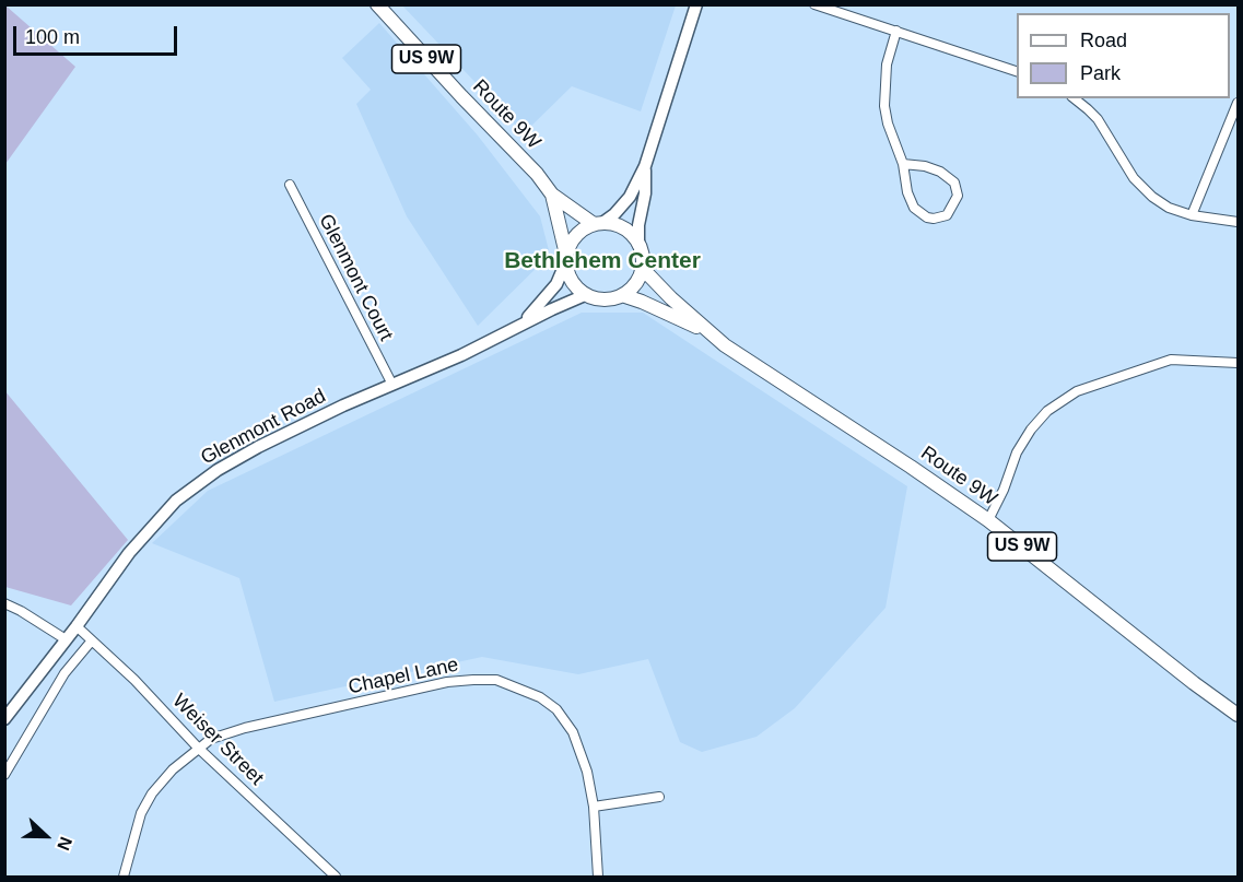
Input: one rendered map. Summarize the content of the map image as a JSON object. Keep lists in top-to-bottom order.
{
  "streets": {
    "main road": ["US 9W", "Route 9W", "Glenmont Road"],
    "street": ["Glenmont Court", "Chapel Lane", "Weiser Street"]
  },
  "crossings": [
    ["Route 9W", "Glenmont Road"],
    ["Glenmont Court", "Glenmont Road"],
    ["Glenmont Road", "Weiser Street"],
    ["Chapel Lane", "Weiser Street"]
  ],
  "districts": ["Bethlehem Center"],
  "legend": ["Road", "Park"],
  "scale_bar": "100 m",
  "north": "right"
}
